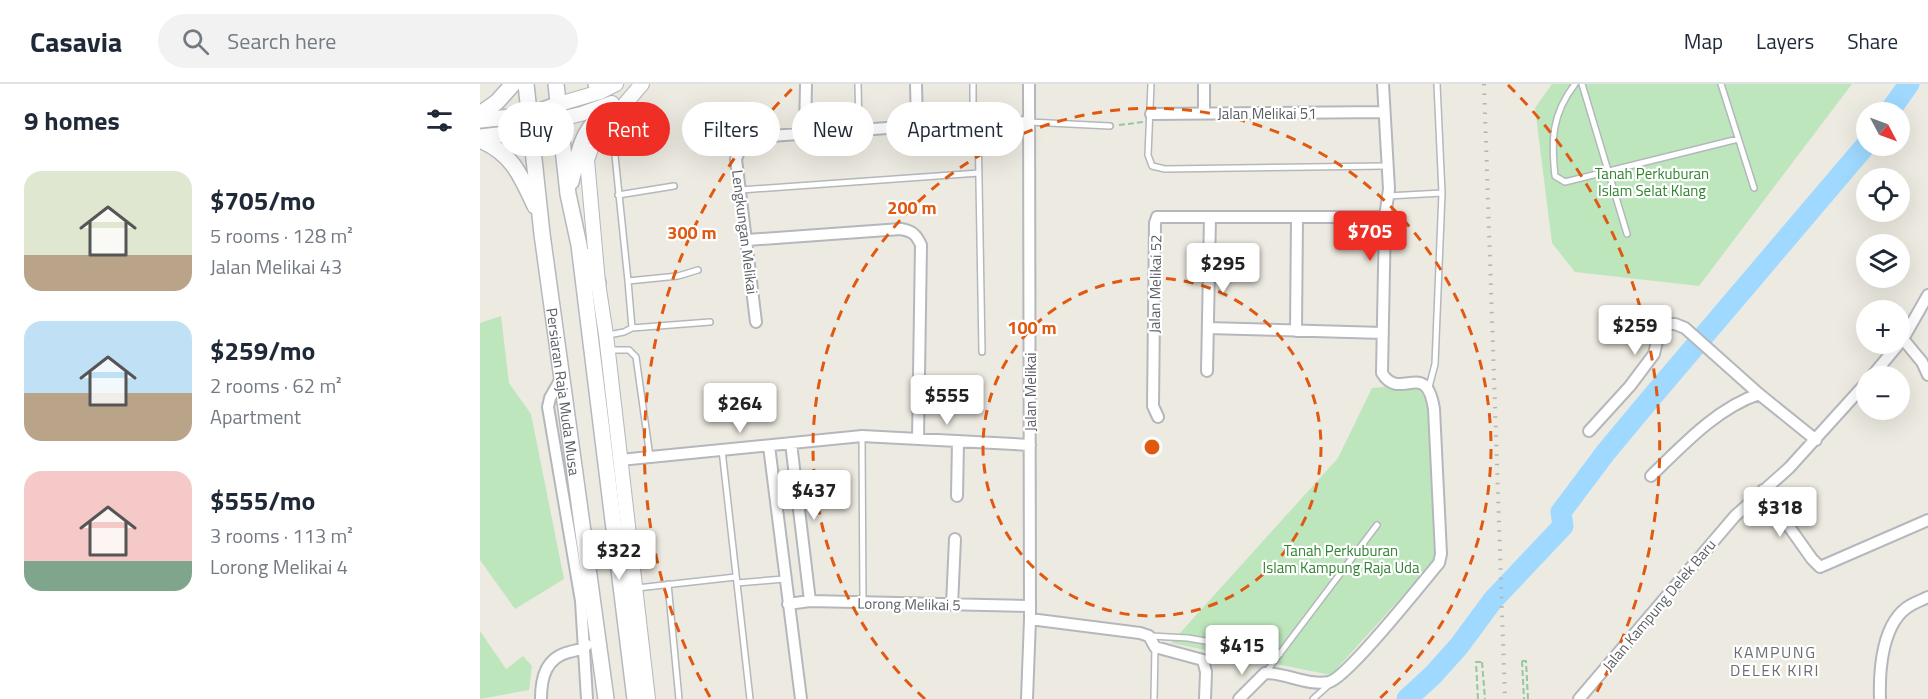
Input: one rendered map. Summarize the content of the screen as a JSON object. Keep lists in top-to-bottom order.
{
  "streets": {
    "main road": ["Persiaran Raja Muda Musa"],
    "street": [
      "Jalan Melikai 51",
      "Lengkungan Melikai",
      "Jalan Melikai 52",
      "Jalan Melikai",
      "Lorong Melikai 5",
      "Jalan Kampung Delek Baru"
    ]
  },
  "crossings": [
    ["Lengkungan Melikai", "Jalan Melikai"],
    ["Jalan Melikai", "Lorong Melikai 5"]
  ],
  "districts": ["KAMPUNG DELEK KIRI"],
  "parks": ["Tanah Perkuburan Islam Selat Klang", "Tanah Perkuburan Islam Kampung Raja Uda"],
  "north": "bottom right",
  "page": {
    "header": "Casavia",
    "search": "Search here",
    "nav": ["Map", "Layers", "Share"],
    "heading": "9 homes",
    "map_buttons": ["+", "−"],
    "chip": [
      "Buy",
      "Rent",
      "Filters",
      "New",
      "Apartment"
    ],
    "list": [
      {
        "name": "$705/mo",
        "note": "5 rooms · 128 m² · Jalan Melikai 43"
      },
      {
        "name": "$259/mo",
        "note": "2 rooms · 62 m² · Apartment"
      },
      {
        "name": "$555/mo",
        "note": "3 rooms · 113 m² · Lorong Melikai 4"
      }
    ],
    "price": [
      "$705",
      "$295",
      "$259",
      "$555",
      "$264",
      "$437",
      "$318",
      "$322",
      "$415"
    ]
  },
  "rings": ["200 m", "300 m", "100 m"]
}
